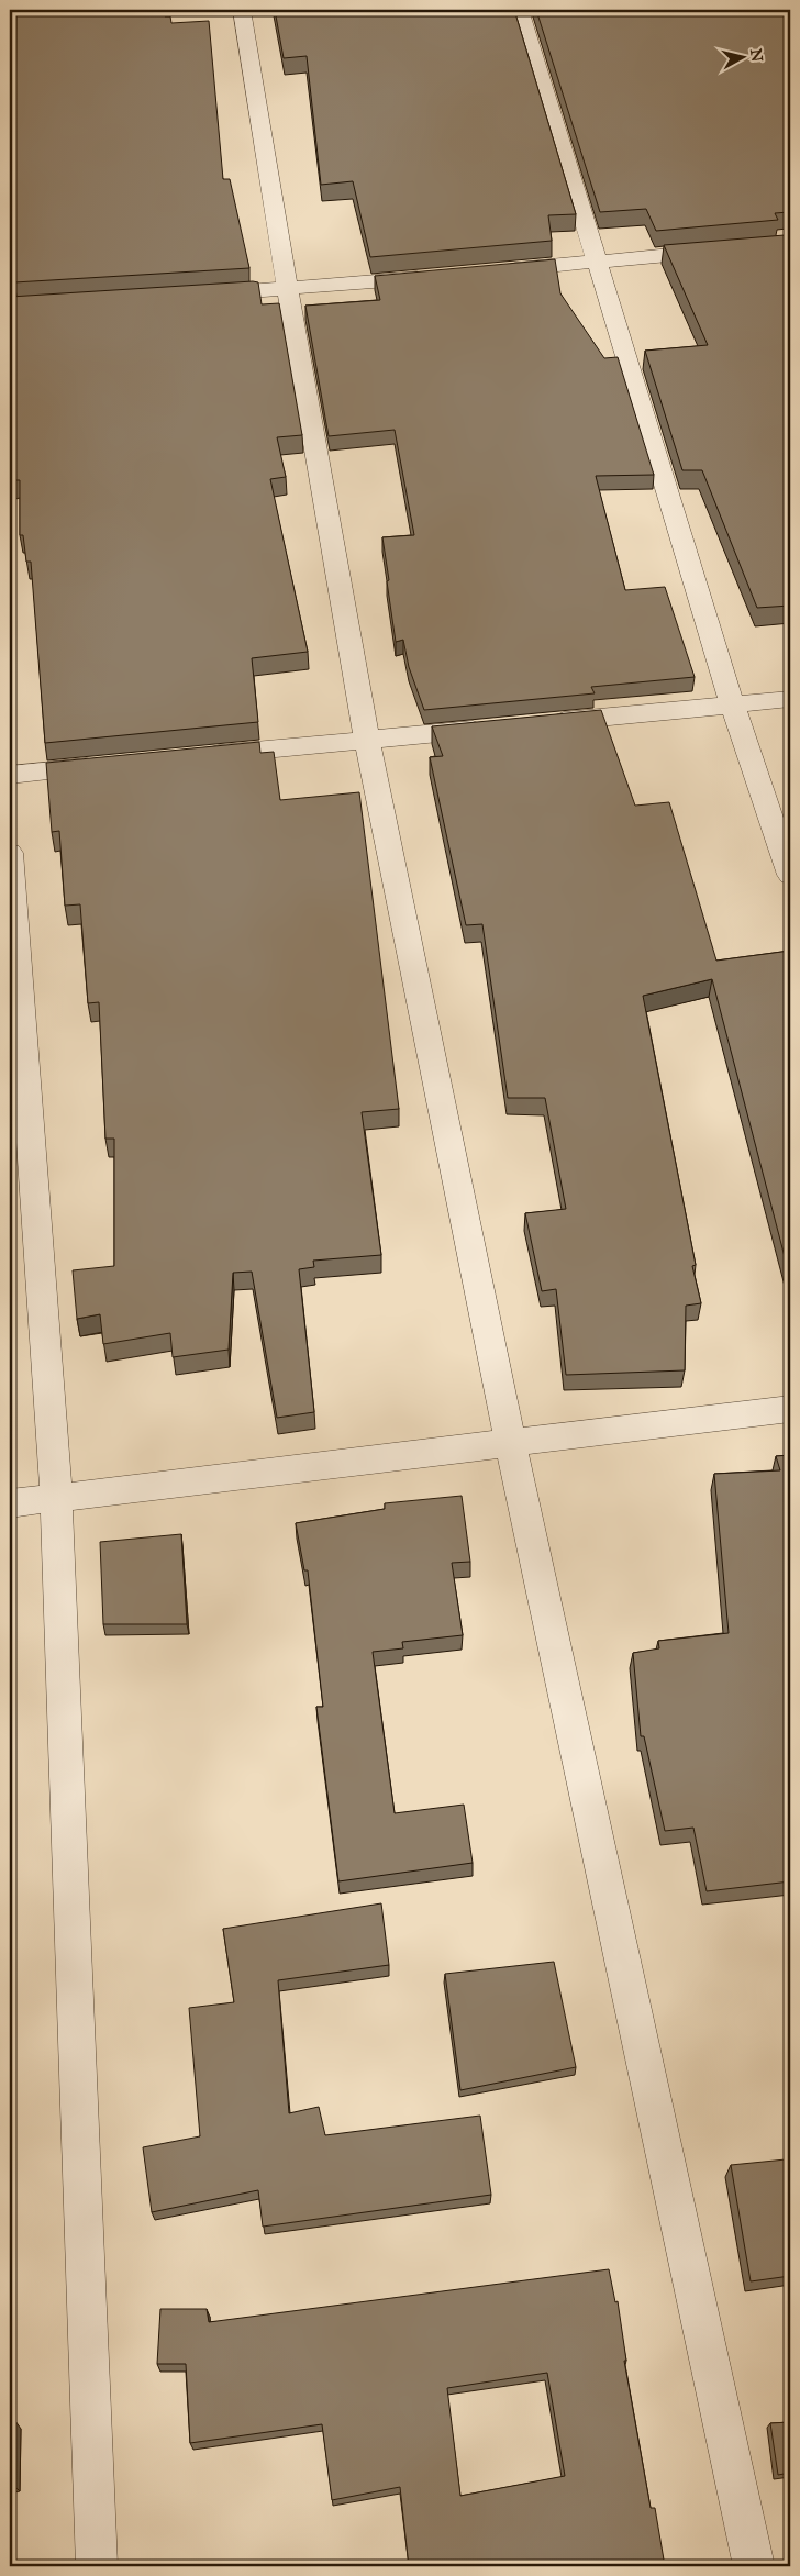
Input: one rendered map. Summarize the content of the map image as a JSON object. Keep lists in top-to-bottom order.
{
  "north": "right"
}
